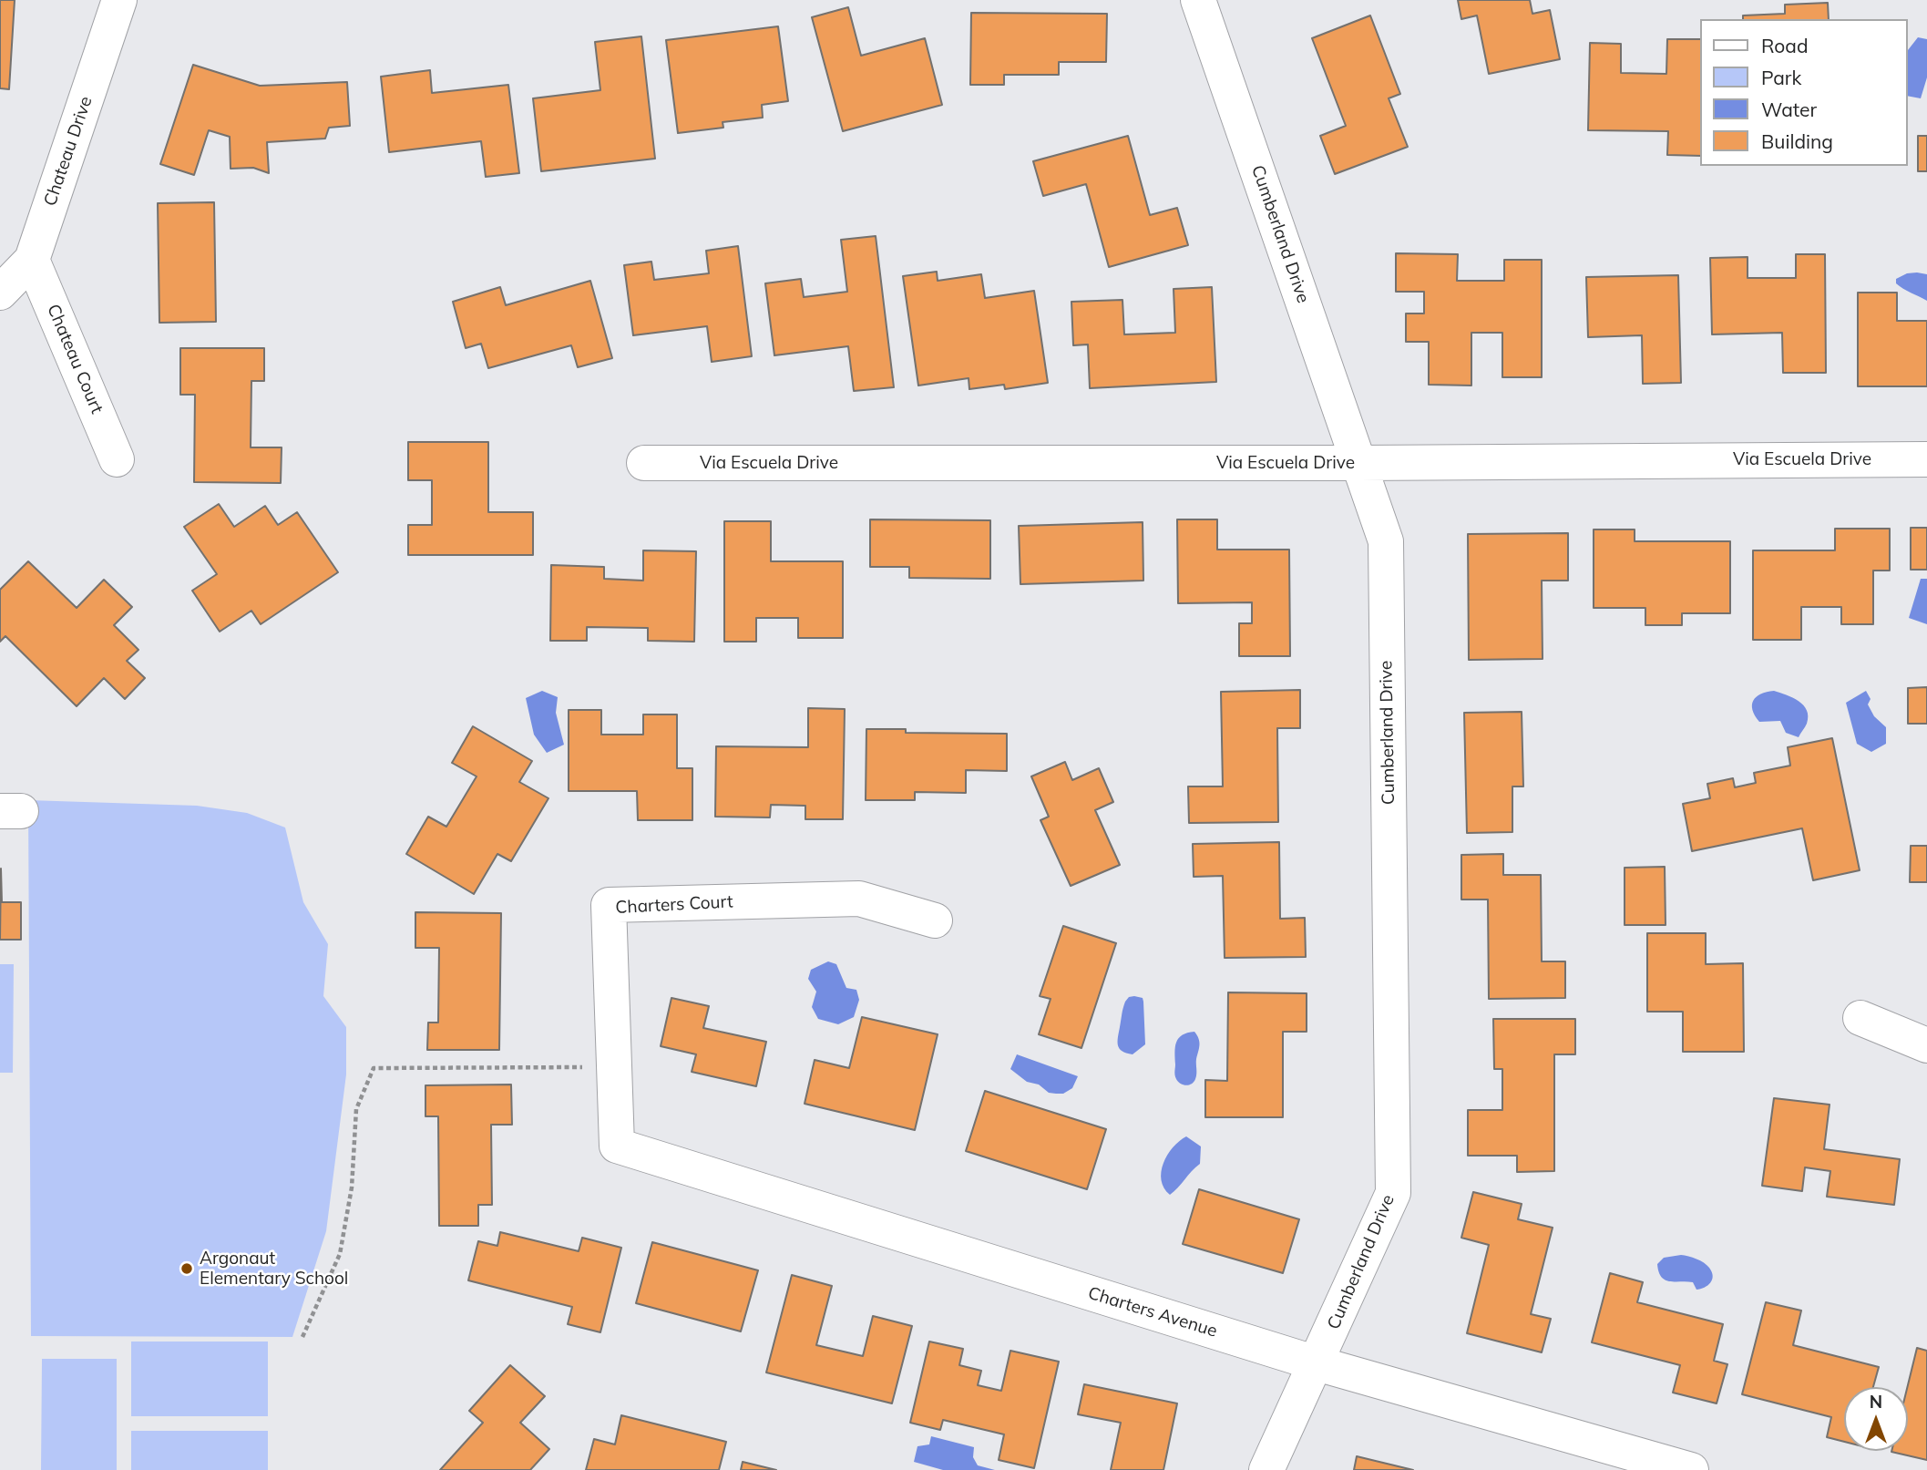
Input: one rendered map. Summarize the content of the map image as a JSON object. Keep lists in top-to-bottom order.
{
  "streets": {
    "street": [
      "Chateau Drive",
      "Cumberland Drive",
      "Chateau Court",
      "Via Escuela Drive",
      "Charters Court",
      "Charters Avenue"
    ]
  },
  "crossings": [
    ["Chateau Drive", "Chateau Court"],
    ["Cumberland Drive", "Via Escuela Drive"],
    ["Cumberland Drive", "Charters Avenue"],
    ["Charters Court", "Charters Avenue"]
  ],
  "places": ["Argonaut Elementary School"],
  "legend": [
    "Road",
    "Park",
    "Water",
    "Building"
  ],
  "north": "top"
}
